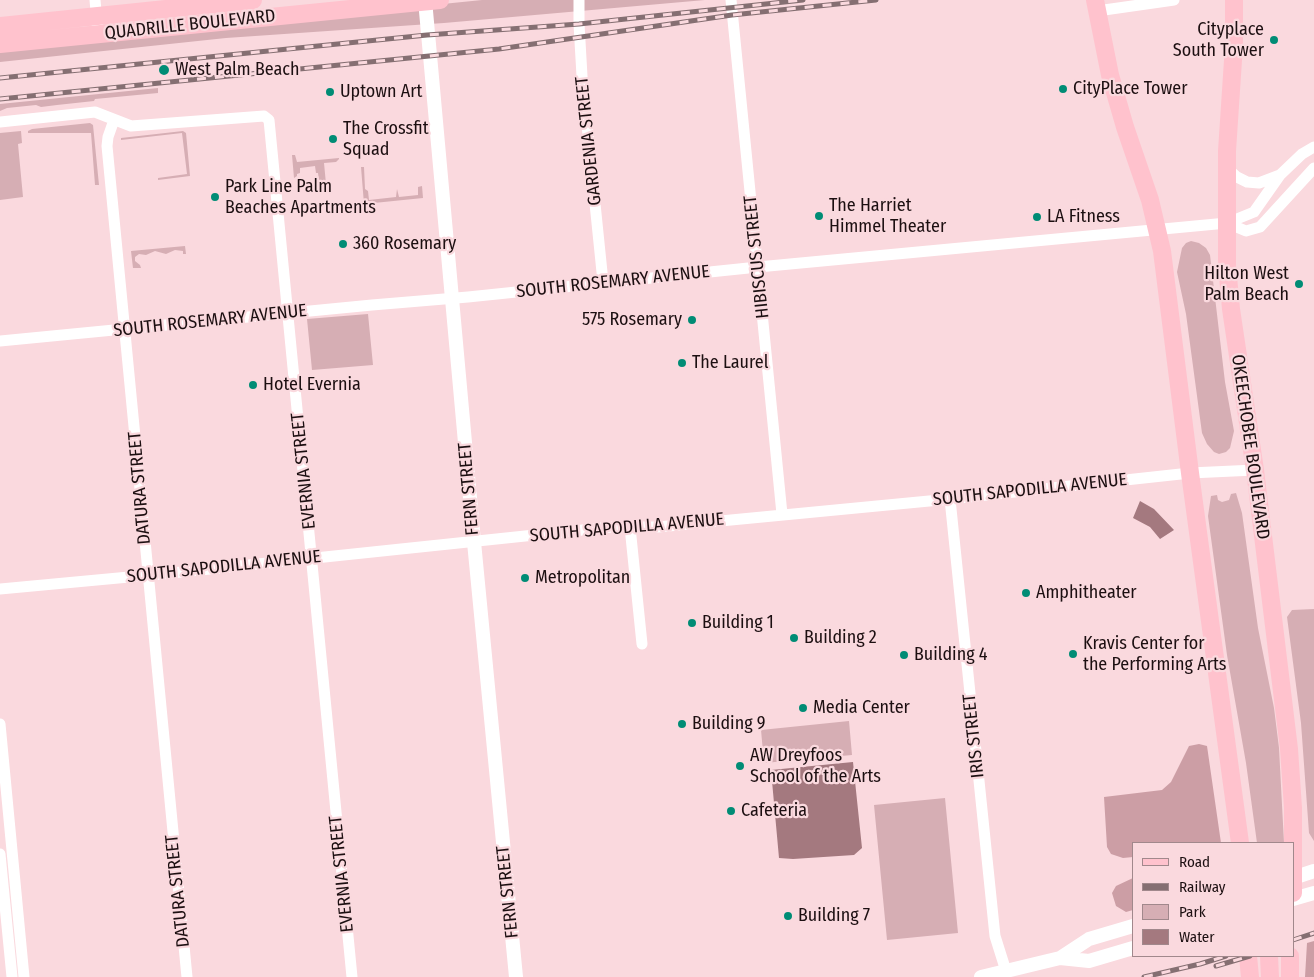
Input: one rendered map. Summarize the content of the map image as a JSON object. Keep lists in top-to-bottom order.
{
  "streets": {
    "main road": ["QUADRILLE BOULEVARD", "OKEECHOBEE BOULEVARD"],
    "street": [
      "GARDENIA STREET",
      "HIBISCUS STREET",
      "SOUTH ROSEMARY AVENUE",
      "EVERNIA STREET",
      "DATURA STREET",
      "FERN STREET",
      "SOUTH SAPODILLA AVENUE",
      "IRIS STREET"
    ]
  },
  "crossings": [
    ["QUADRILLE BOULEVARD", "FERN STREET"],
    ["GARDENIA STREET", "SOUTH ROSEMARY AVENUE"],
    ["HIBISCUS STREET", "SOUTH ROSEMARY AVENUE"],
    ["HIBISCUS STREET", "SOUTH SAPODILLA AVENUE"],
    ["SOUTH ROSEMARY AVENUE", "OKEECHOBEE BOULEVARD"],
    ["SOUTH ROSEMARY AVENUE", "EVERNIA STREET"],
    ["SOUTH ROSEMARY AVENUE", "DATURA STREET"],
    ["SOUTH ROSEMARY AVENUE", "FERN STREET"],
    ["OKEECHOBEE BOULEVARD", "SOUTH SAPODILLA AVENUE"],
    ["EVERNIA STREET", "DATURA STREET"],
    ["EVERNIA STREET", "SOUTH SAPODILLA AVENUE"],
    ["DATURA STREET", "SOUTH SAPODILLA AVENUE"],
    ["FERN STREET", "SOUTH SAPODILLA AVENUE"],
    ["SOUTH SAPODILLA AVENUE", "IRIS STREET"]
  ],
  "places": [
    "Cityplace South Tower",
    "West Palm Beach",
    "CityPlace Tower",
    "Uptown Art",
    "The Crossfit Squad",
    "Park Line Palm Beaches Apartments",
    "The Harriet Himmel Theater",
    "LA Fitness",
    "360 Rosemary",
    "Hilton West Palm Beach",
    "575 Rosemary",
    "The Laurel",
    "Hotel Evernia",
    "Metropolitan",
    "Amphitheater",
    "Building 1",
    "Building 2",
    "Kravis Center for the Performing Arts",
    "Building 4",
    "Media Center",
    "Building 9",
    "AW Dreyfoos School of the Arts",
    "Cafeteria",
    "Building 7"
  ],
  "legend": [
    "Road",
    "Railway",
    "Park",
    "Water"
  ]
}
